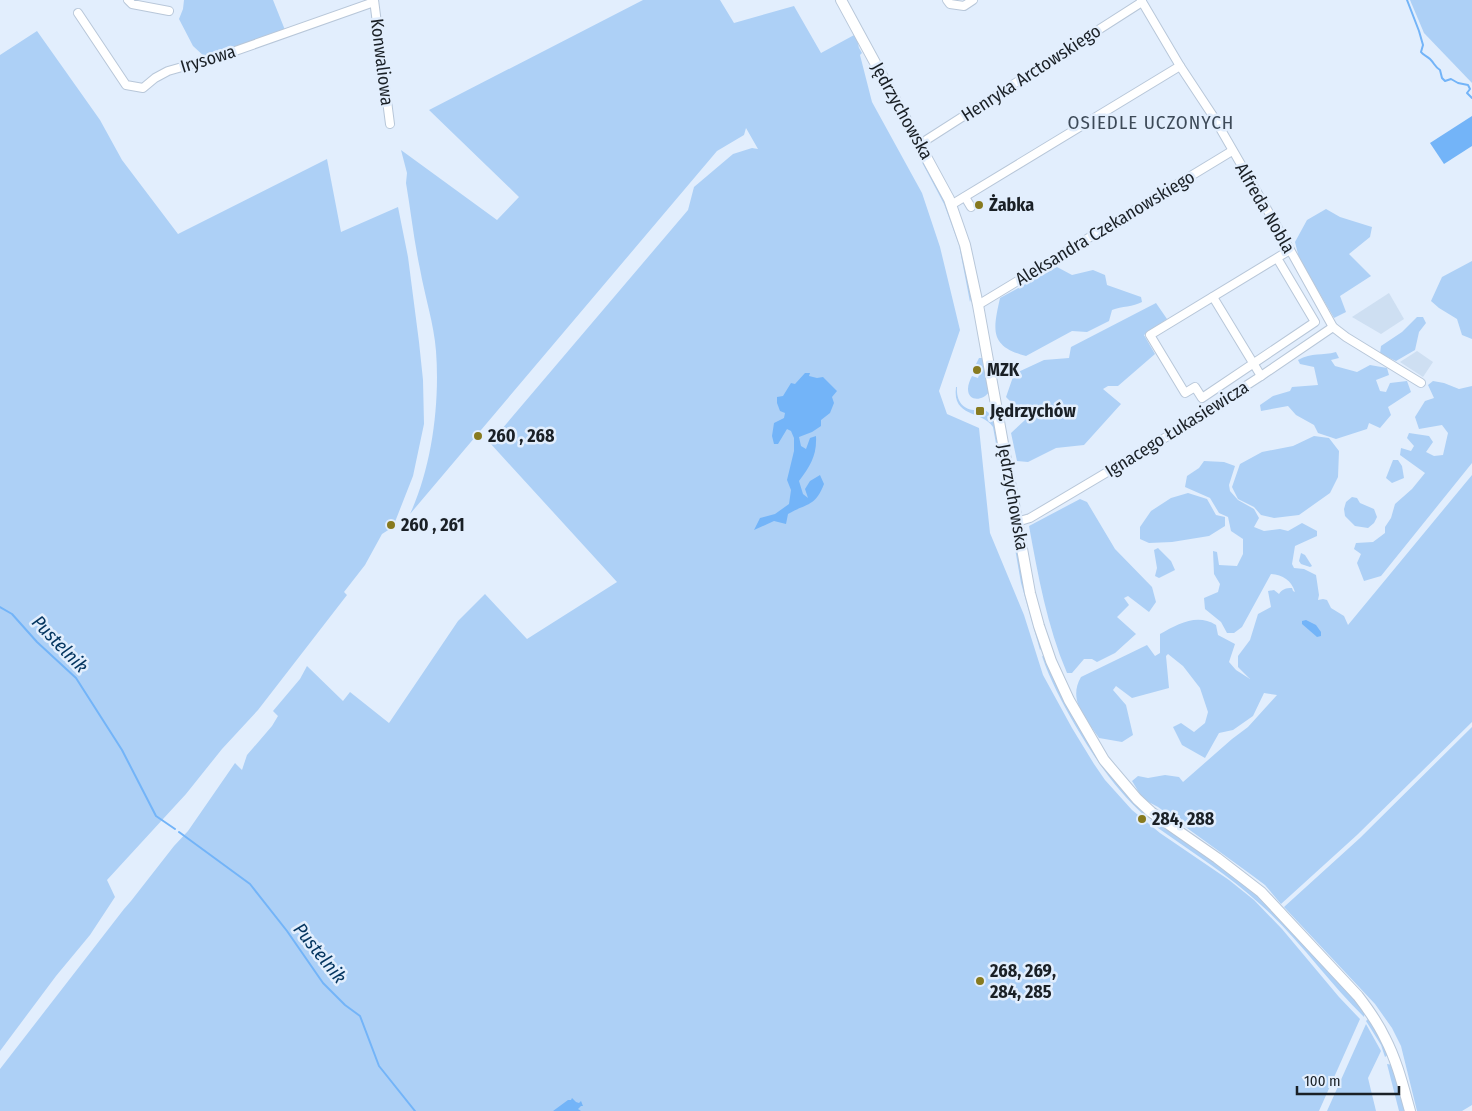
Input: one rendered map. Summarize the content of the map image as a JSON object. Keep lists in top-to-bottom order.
{
  "streets": {
    "main road": ["Jędrzychowska"],
    "street": [
      "Irysowa",
      "Konwaliowa",
      "Henryka Arctowskiego",
      "Alfreda Nobla",
      "Aleksandra Czekanowskiego",
      "Ignacego Łukasiewicza"
    ]
  },
  "crossings": [
    ["Irysowa", "Konwaliowa"],
    ["Henryka Arctowskiego", "Jędrzychowska"],
    ["Henryka Arctowskiego", "Alfreda Nobla"],
    ["Jędrzychowska", "Aleksandra Czekanowskiego"],
    ["Jędrzychowska", "Ignacego Łukasiewicza"],
    ["Alfreda Nobla", "Aleksandra Czekanowskiego"],
    ["Alfreda Nobla", "Ignacego Łukasiewicza"]
  ],
  "districts": ["OSIEDLE UCZONYCH"],
  "water": ["Pustelnik"],
  "places": {
    "other": [
      "Żabka",
      "MZK",
      "260 , 268",
      "260 , 261",
      "284, 288",
      "268, 269, 284, 285"
    ],
    "transit": ["Jędrzychów"]
  },
  "scale_bar": "100 m"
}
